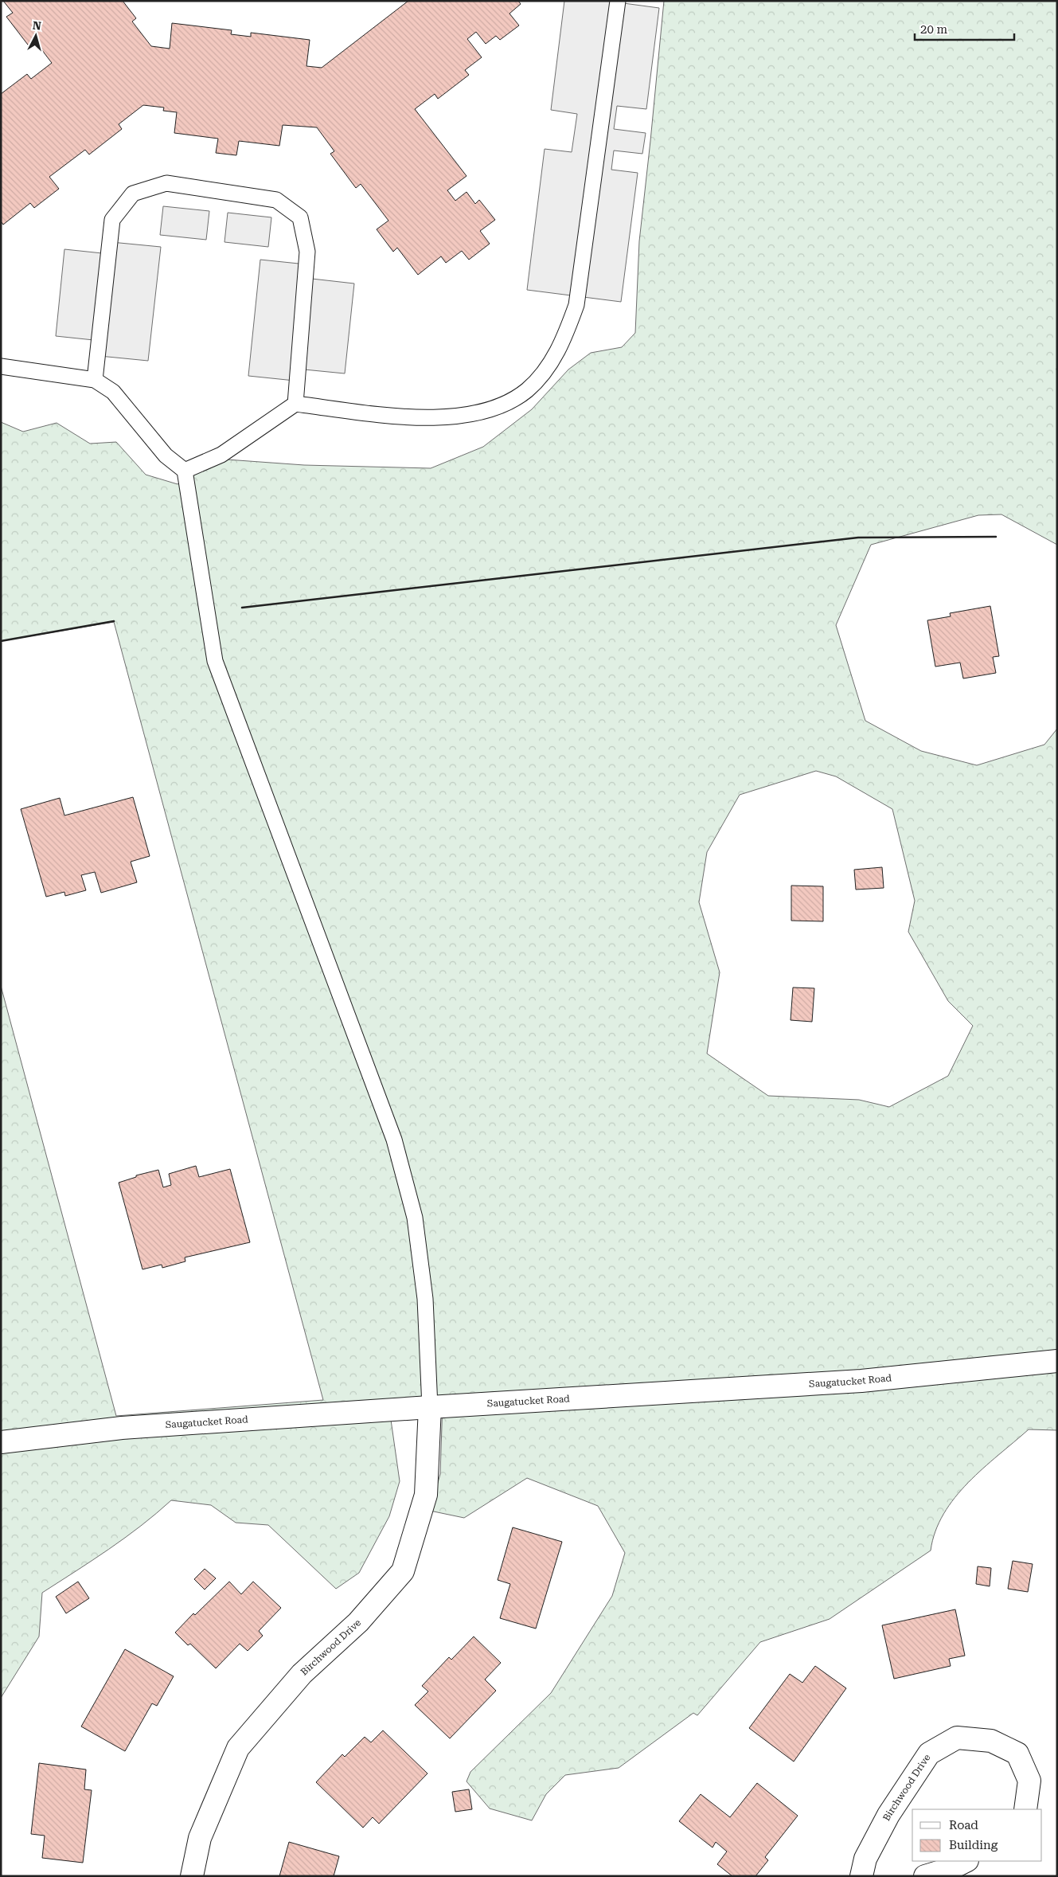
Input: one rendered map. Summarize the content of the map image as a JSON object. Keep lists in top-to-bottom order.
{
  "streets": {
    "street": ["Saugatucket Road", "Birchwood Drive"]
  },
  "crossings": [
    ["Saugatucket Road", "Birchwood Drive"]
  ],
  "legend": ["Road", "Building"],
  "scale_bar": "20 m",
  "north": "top"
}
